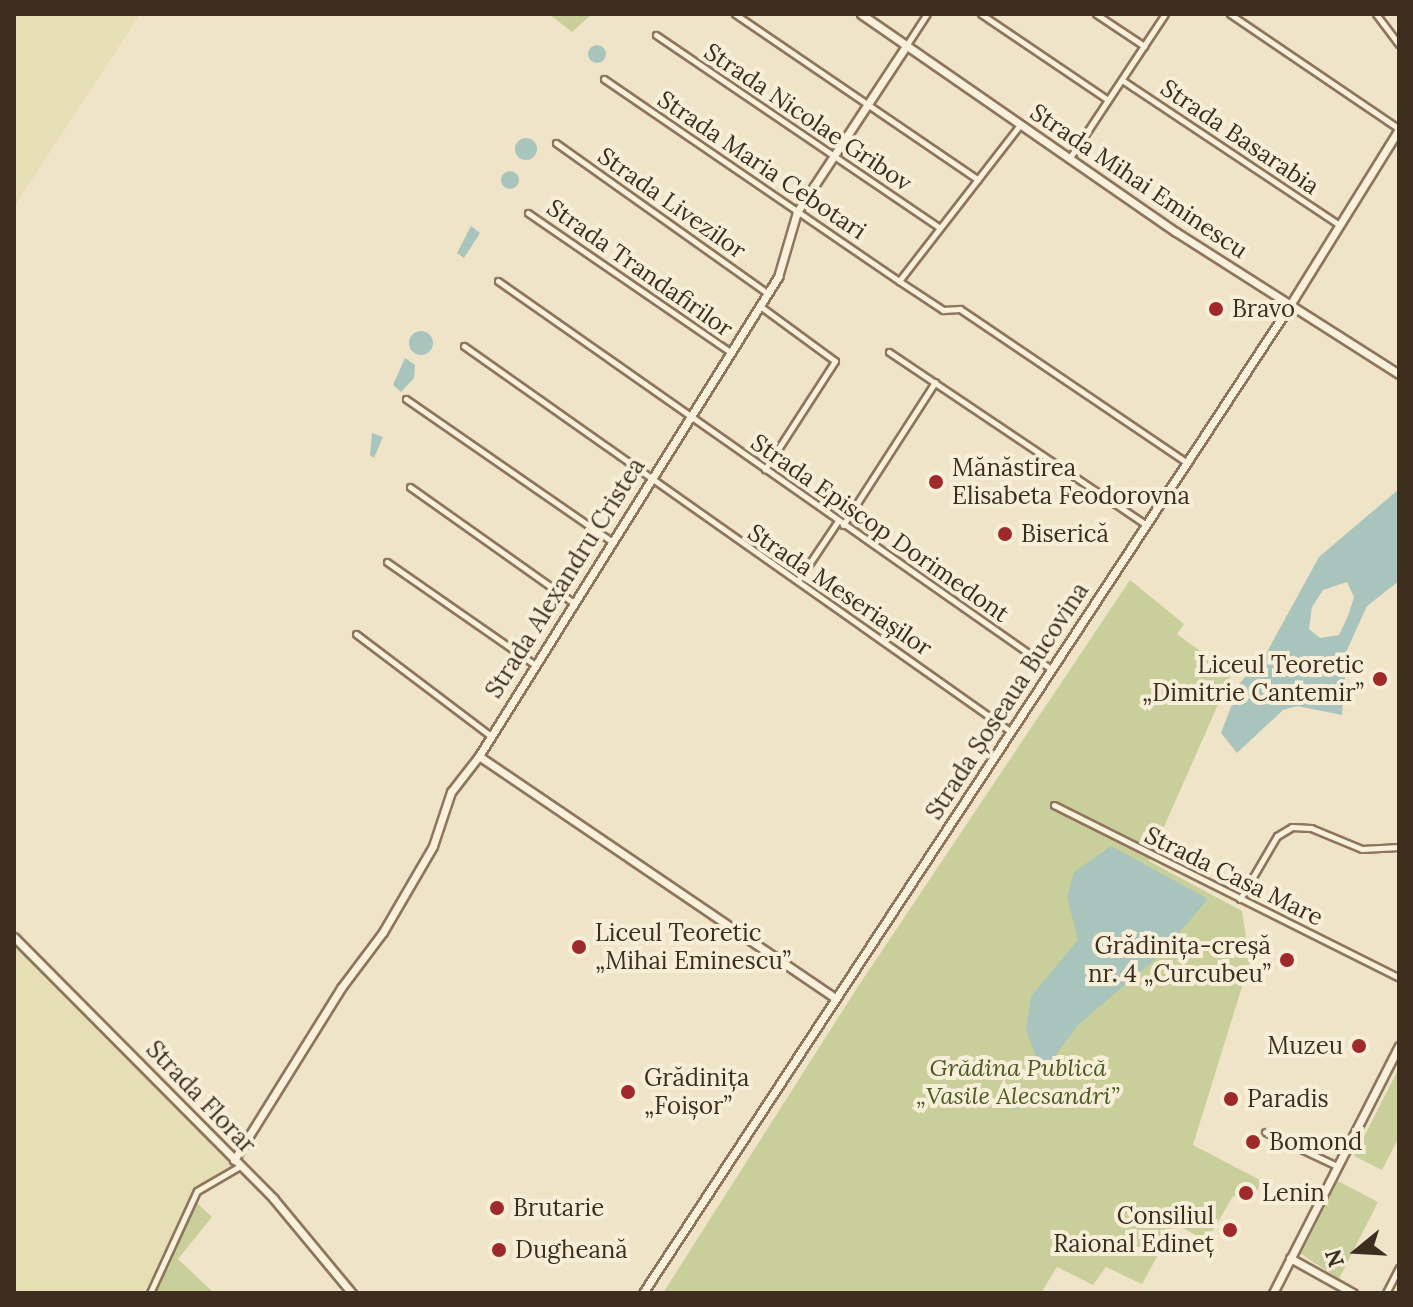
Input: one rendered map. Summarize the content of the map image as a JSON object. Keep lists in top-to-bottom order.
{
  "streets": {
    "street": [
      "Strada Nicolae Gribov",
      "Strada Basarabia",
      "Strada Maria Cebotari",
      "Strada Mihai Eminescu",
      "Strada Livezilor",
      "Strada Trandafirilor",
      "Strada Episcop Dorimedont",
      "Strada Alexandru Cristea",
      "Strada Meseriașilor",
      "Strada Șoseaua Bucovina",
      "Strada Casa Mare",
      "Strada Florar"
    ]
  },
  "crossings": [
    ["Strada Nicolae Gribov", "Strada Alexandru Cristea"],
    ["Strada Basarabia", "Strada Șoseaua Bucovina"],
    ["Strada Maria Cebotari", "Strada Alexandru Cristea"],
    ["Strada Maria Cebotari", "Strada Șoseaua Bucovina"],
    ["Strada Mihai Eminescu", "Strada Alexandru Cristea"],
    ["Strada Mihai Eminescu", "Strada Șoseaua Bucovina"],
    ["Strada Livezilor", "Strada Alexandru Cristea"],
    ["Strada Trandafirilor", "Strada Alexandru Cristea"],
    ["Strada Episcop Dorimedont", "Strada Alexandru Cristea"],
    ["Strada Episcop Dorimedont", "Strada Șoseaua Bucovina"],
    ["Strada Alexandru Cristea", "Strada Meseriașilor"],
    ["Strada Alexandru Cristea", "Strada Florar"],
    ["Strada Meseriașilor", "Strada Șoseaua Bucovina"]
  ],
  "parks": ["Grădina Publică „Vasile Alecsandri”"],
  "places": [
    "Bravo",
    "Mănăstirea Elisabeta Feodorovna",
    "Biserică",
    "Liceul Teoretic „Dimitrie Cantemir”",
    "Liceul Teoretic „Mihai Eminescu”",
    "Grădinița-creșă nr. 4 „Curcubeu”",
    "Muzeu",
    "Grădinița „Foișor”",
    "Paradis",
    "Bomond",
    "Lenin",
    "Brutarie",
    "Consiliul Raional Edineț",
    "Dugheană"
  ],
  "north": "left"
}
